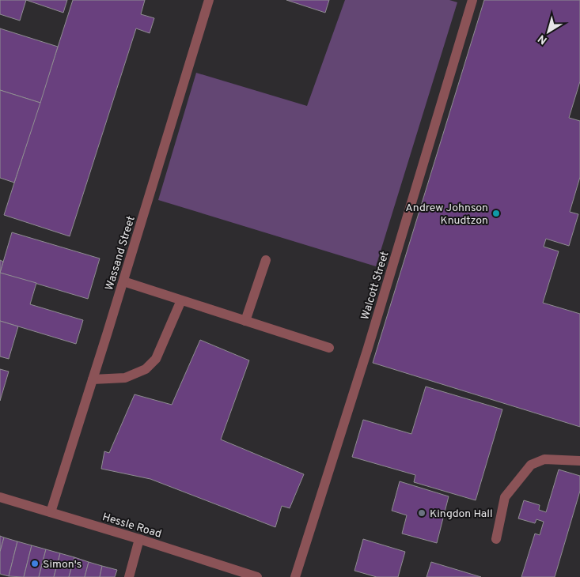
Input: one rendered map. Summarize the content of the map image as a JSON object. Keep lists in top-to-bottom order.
{
  "streets": {
    "street": ["Wassand Street", "Walcott Street", "Hessle Road"]
  },
  "crossings": [
    ["Wassand Street", "Hessle Road"]
  ],
  "places": ["Andrew Johnson Knudtzon", "Kingdon Hall", "Simon's"],
  "north": "bottom left"
}
